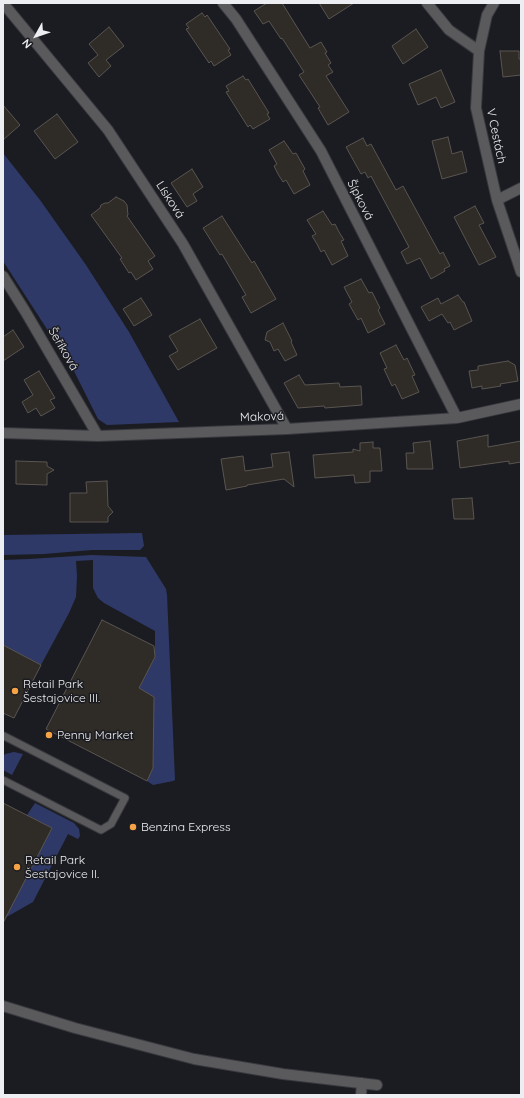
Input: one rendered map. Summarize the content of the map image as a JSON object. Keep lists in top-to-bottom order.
{
  "streets": {
    "street": [
      "V Cestách",
      "Lísková",
      "Šípková",
      "Šeříková",
      "Maková"
    ]
  },
  "crossings": [
    ["Lísková", "Maková"],
    ["Šípková", "Maková"],
    ["Šeříková", "Maková"]
  ],
  "places": [
    "Retail Park Šestajovice III.",
    "Penny Market",
    "Benzina Express",
    "Retail Park Šestajovice II."
  ],
  "north": "bottom left"
}
